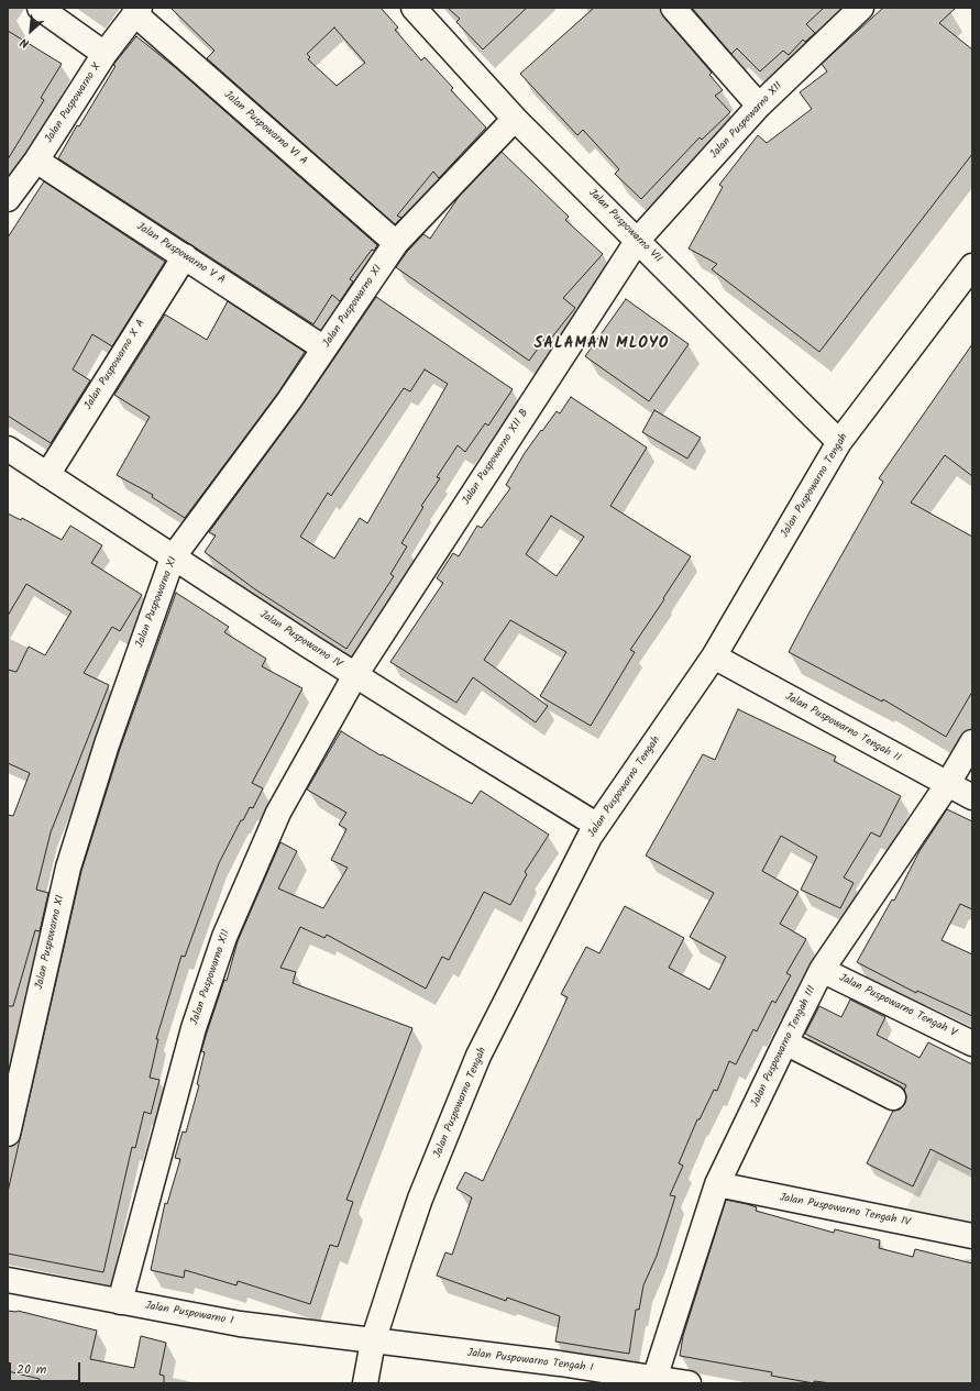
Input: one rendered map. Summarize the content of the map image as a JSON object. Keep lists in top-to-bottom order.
{
  "streets": {
    "street": [
      "Jalan Puspowarno X",
      "Jalan Puspowarno XII",
      "Jalan Puspowarno VI A",
      "Jalan Puspowarno VII",
      "Jalan Puspowarno V A",
      "Jalan Puspowarno XI",
      "Jalan Puspowarno X A",
      "Jalan Puspowarno XII B",
      "Jalan Puspowarno Tengah",
      "Jalan Puspowarno IV",
      "Jalan Puspowarno Tengah II",
      "Jalan Puspowarno Tengah V",
      "Jalan Puspowarno Tengah III",
      "Jalan Puspowarno Tengah IV",
      "Jalan Puspowarno I",
      "Jalan Puspowarno Tengah I"
    ]
  },
  "crossings": [
    ["Jalan Puspowarno X", "Jalan Puspowarno VI A"],
    ["Jalan Puspowarno X", "Jalan Puspowarno V A"],
    ["Jalan Puspowarno XII", "Jalan Puspowarno VII"],
    ["Jalan Puspowarno XII", "Jalan Puspowarno XII B"],
    ["Jalan Puspowarno XII", "Jalan Puspowarno IV"],
    ["Jalan Puspowarno XII", "Jalan Puspowarno I"],
    ["Jalan Puspowarno VI A", "Jalan Puspowarno XI"],
    ["Jalan Puspowarno VII", "Jalan Puspowarno XI"],
    ["Jalan Puspowarno VII", "Jalan Puspowarno XII B"],
    ["Jalan Puspowarno VII", "Jalan Puspowarno Tengah"],
    ["Jalan Puspowarno V A", "Jalan Puspowarno XI"],
    ["Jalan Puspowarno V A", "Jalan Puspowarno X A"],
    ["Jalan Puspowarno XI", "Jalan Puspowarno IV"],
    ["Jalan Puspowarno X A", "Jalan Puspowarno IV"],
    ["Jalan Puspowarno XII B", "Jalan Puspowarno IV"],
    ["Jalan Puspowarno Tengah", "Jalan Puspowarno IV"],
    ["Jalan Puspowarno Tengah", "Jalan Puspowarno Tengah II"],
    ["Jalan Puspowarno Tengah", "Jalan Puspowarno I"],
    ["Jalan Puspowarno Tengah", "Jalan Puspowarno Tengah I"],
    ["Jalan Puspowarno Tengah II", "Jalan Puspowarno Tengah III"],
    ["Jalan Puspowarno Tengah V", "Jalan Puspowarno Tengah III"],
    ["Jalan Puspowarno Tengah III", "Jalan Puspowarno Tengah IV"],
    ["Jalan Puspowarno Tengah III", "Jalan Puspowarno Tengah I"],
    ["Jalan Puspowarno I", "Jalan Puspowarno Tengah I"]
  ],
  "districts": ["SALAMAN MLOYO"],
  "scale_bar": "20 m",
  "north": "bottom left"
}
